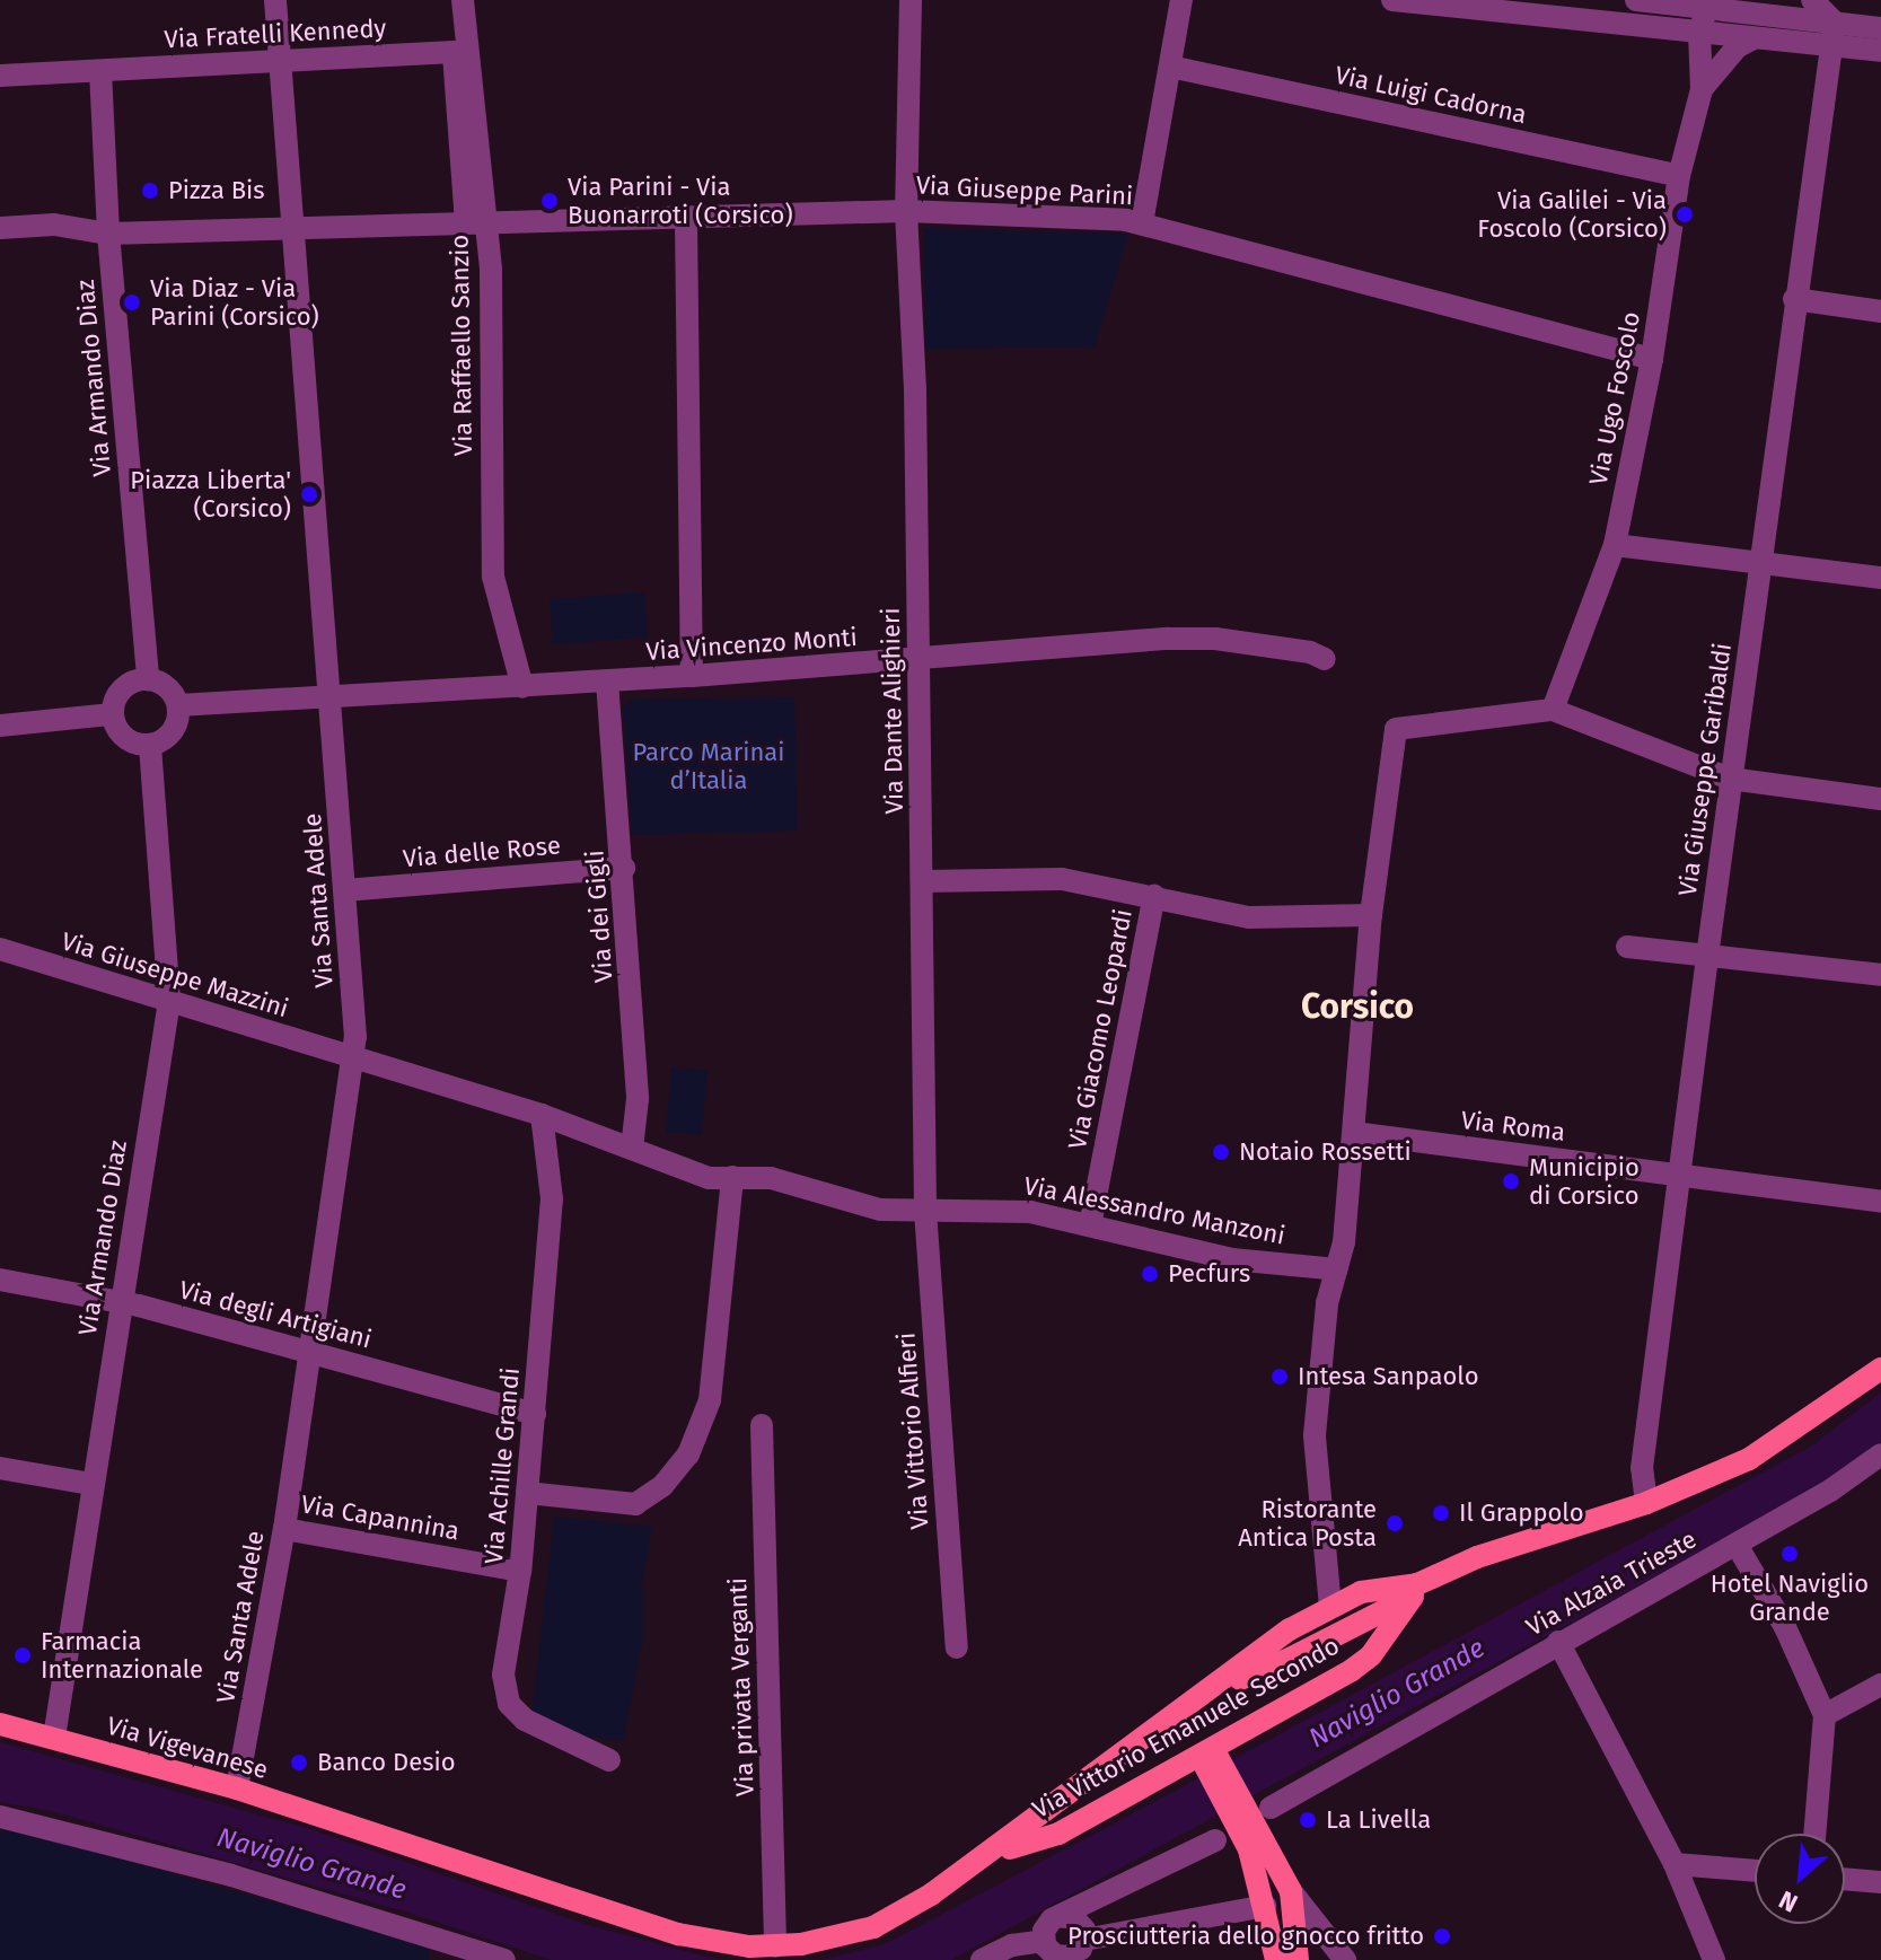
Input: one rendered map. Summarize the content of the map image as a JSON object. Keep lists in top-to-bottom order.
{
  "streets": {
    "main road": ["Via Vittorio Emanuele Secondo", "Via Vigevanese"],
    "street": [
      "Via Fratelli Kennedy",
      "Via Luigi Cadorna",
      "Via Giuseppe Parini",
      "Via Raffaello Sanzio",
      "Via Armando Diaz",
      "Via Ugo Foscolo",
      "Via Vincenzo Monti",
      "Via Dante Alighieri",
      "Via Giuseppe Garibaldi",
      "Via delle Rose",
      "Via Santa Adele",
      "Via dei Gigli",
      "Via Giuseppe Mazzini",
      "Via Giacomo Leopardi",
      "Via Roma",
      "Via Alessandro Manzoni",
      "Via degli Artigiani",
      "Via Vittorio Alfieri",
      "Via Achille Grandi",
      "Via Capannina",
      "Via Alzaia Trieste",
      "Via privata Verganti"
    ]
  },
  "crossings": [
    ["Via Fratelli Kennedy", "Via Raffaello Sanzio"],
    ["Via Fratelli Kennedy", "Via Armando Diaz"],
    ["Via Fratelli Kennedy", "Via Santa Adele"],
    ["Via Luigi Cadorna", "Via Ugo Foscolo"],
    ["Via Giuseppe Parini", "Via Raffaello Sanzio"],
    ["Via Giuseppe Parini", "Via Armando Diaz"],
    ["Via Giuseppe Parini", "Via Ugo Foscolo"],
    ["Via Giuseppe Parini", "Via Dante Alighieri"],
    ["Via Giuseppe Parini", "Via Santa Adele"],
    ["Via Raffaello Sanzio", "Via Vincenzo Monti"],
    ["Via Armando Diaz", "Via Vincenzo Monti"],
    ["Via Armando Diaz", "Via Giuseppe Mazzini"],
    ["Via Armando Diaz", "Via degli Artigiani"],
    ["Via Armando Diaz", "Via Vigevanese"],
    ["Via Vincenzo Monti", "Via Dante Alighieri"],
    ["Via Vincenzo Monti", "Via Santa Adele"],
    ["Via Vincenzo Monti", "Via dei Gigli"],
    ["Via Dante Alighieri", "Via Alessandro Manzoni"],
    ["Via Dante Alighieri", "Via Vittorio Alfieri"],
    ["Via Giuseppe Garibaldi", "Via Roma"],
    ["Via Giuseppe Garibaldi", "Via Vittorio Emanuele Secondo"],
    ["Via delle Rose", "Via Santa Adele"],
    ["Via delle Rose", "Via dei Gigli"],
    ["Via Santa Adele", "Via Giuseppe Mazzini"],
    ["Via Santa Adele", "Via degli Artigiani"],
    ["Via Santa Adele", "Via Capannina"],
    ["Via Santa Adele", "Via Vigevanese"],
    ["Via dei Gigli", "Via Alessandro Manzoni"],
    ["Via Giuseppe Mazzini", "Via Alessandro Manzoni"],
    ["Via Giuseppe Mazzini", "Via Achille Grandi"],
    ["Via Giacomo Leopardi", "Via Alessandro Manzoni"],
    ["Via Alessandro Manzoni", "Via Vittorio Alfieri"],
    ["Via Alessandro Manzoni", "Via Achille Grandi"],
    ["Via degli Artigiani", "Via Achille Grandi"],
    ["Via Achille Grandi", "Via Capannina"],
    ["Via privata Verganti", "Via Vittorio Emanuele Secondo"],
    ["Via Vittorio Emanuele Secondo", "Via Vigevanese"]
  ],
  "districts": ["Corsico"],
  "water": ["Naviglio Grande"],
  "parks": ["Parco Marinai d’Italia"],
  "places": [
    "Pizza Bis",
    "Via Parini - Via Buonarroti (Corsico)",
    "Via Galilei - Via Foscolo (Corsico)",
    "Via Diaz - Via Parini (Corsico)",
    "Piazza Liberta' (Corsico)",
    "Notaio Rossetti",
    "Municipio di Corsico",
    "Pecfurs",
    "Intesa Sanpaolo",
    "Il Grappolo",
    "Ristorante Antica Posta",
    "Hotel Naviglio Grande",
    "Farmacia Internazionale",
    "Banco Desio",
    "La Livella",
    "Prosciutteria dello gnocco fritto"
  ],
  "north": "bottom left"
}
